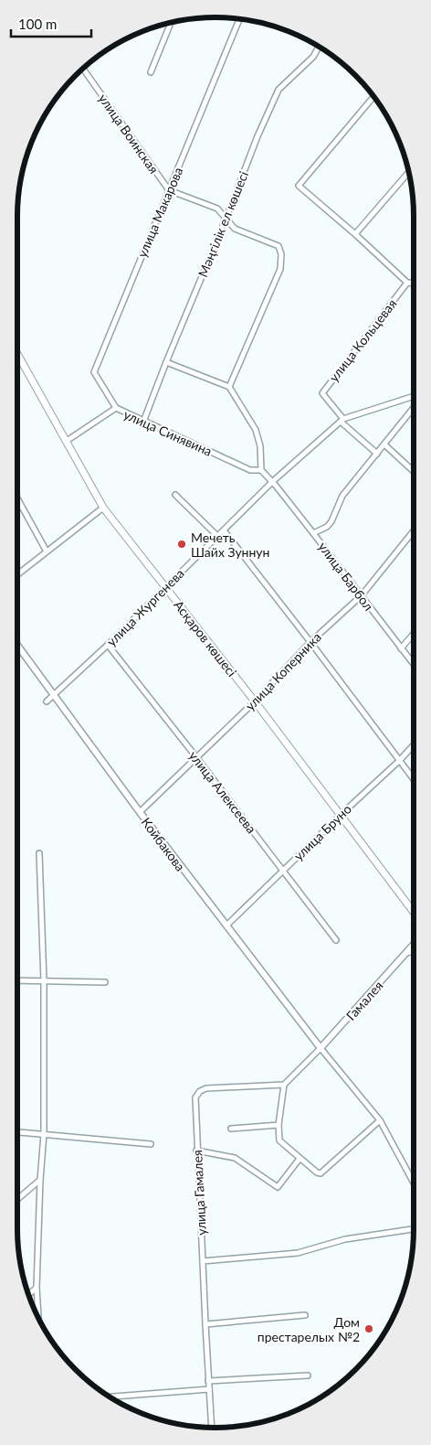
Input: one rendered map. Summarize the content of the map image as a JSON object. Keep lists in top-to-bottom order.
{
  "streets": {
    "main road": ["Асқаров көшесі"],
    "street": [
      "улица Воинская",
      "улица Макарова",
      "Мәңгілік ел көшесі",
      "улица Кольцевая",
      "улица Синявина",
      "улица Барбол",
      "улица Жургенева",
      "улица Коперника",
      "улица Алексеева",
      "улица Бруно",
      "Койбакова",
      "Гамалея",
      "улица Гамалея"
    ]
  },
  "crossings": [
    ["улица Воинская", "улица Макарова"],
    ["улица Макарова", "улица Синявина"],
    ["Мәңгілік ел көшесі", "улица Синявина"],
    ["улица Кольцевая", "улица Жургенева"],
    ["улица Синявина", "Асқаров көшесі"],
    ["улица Барбол", "улица Жургенева"],
    ["улица Барбол", "улица Коперника"],
    ["улица Жургенева", "Асқаров көшесі"],
    ["улица Жургенева", "улица Алексеева"],
    ["улица Жургенева", "Койбакова"],
    ["Асқаров көшесі", "улица Коперника"],
    ["Асқаров көшесі", "улица Бруно"],
    ["улица Коперника", "улица Алексеева"],
    ["улица Коперника", "Койбакова"],
    ["улица Алексеева", "улица Бруно"],
    ["улица Бруно", "Койбакова"],
    ["Койбакова", "Гамалея"]
  ],
  "places": ["Мечеть Шайх Зуннун", "Дом престарелых №2"],
  "scale_bar": "100 m"
}
